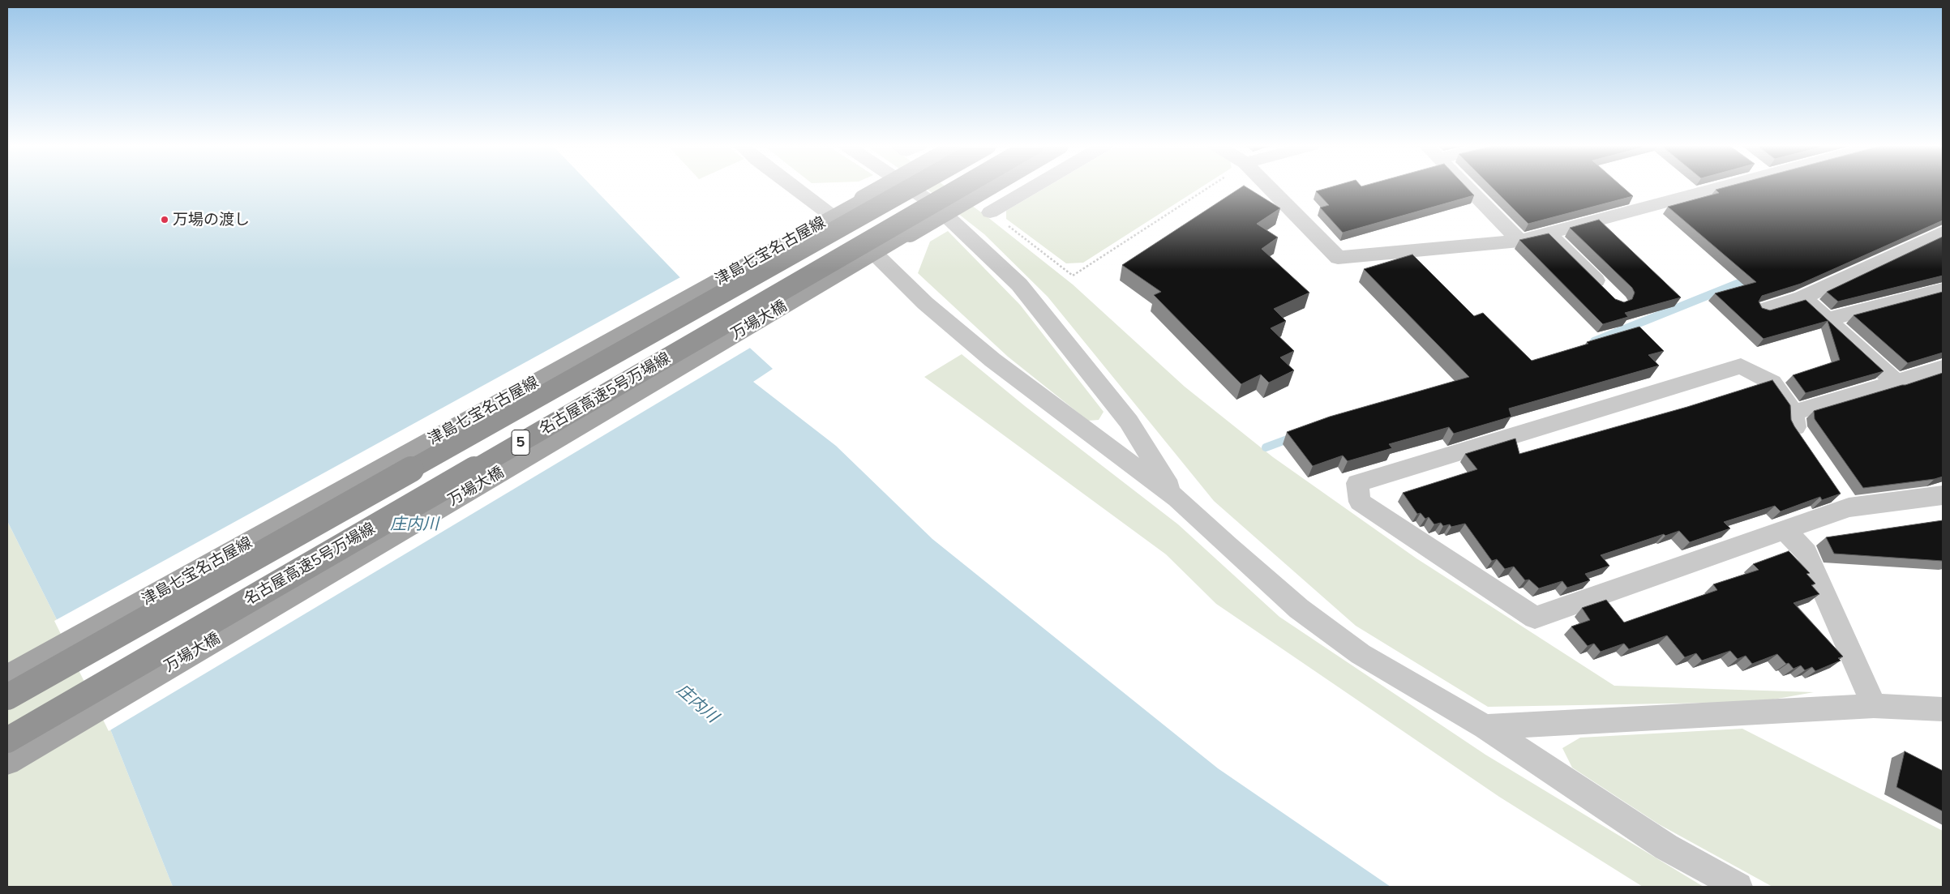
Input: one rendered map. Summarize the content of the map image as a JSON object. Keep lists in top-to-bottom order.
{
  "streets": {
    "highway": ["名古屋高速5号万場線", "5"],
    "main road": ["津島七宝名古屋線", "万場大橋"]
  },
  "water": ["庄内川"],
  "places": ["万場の渡し"]
}
